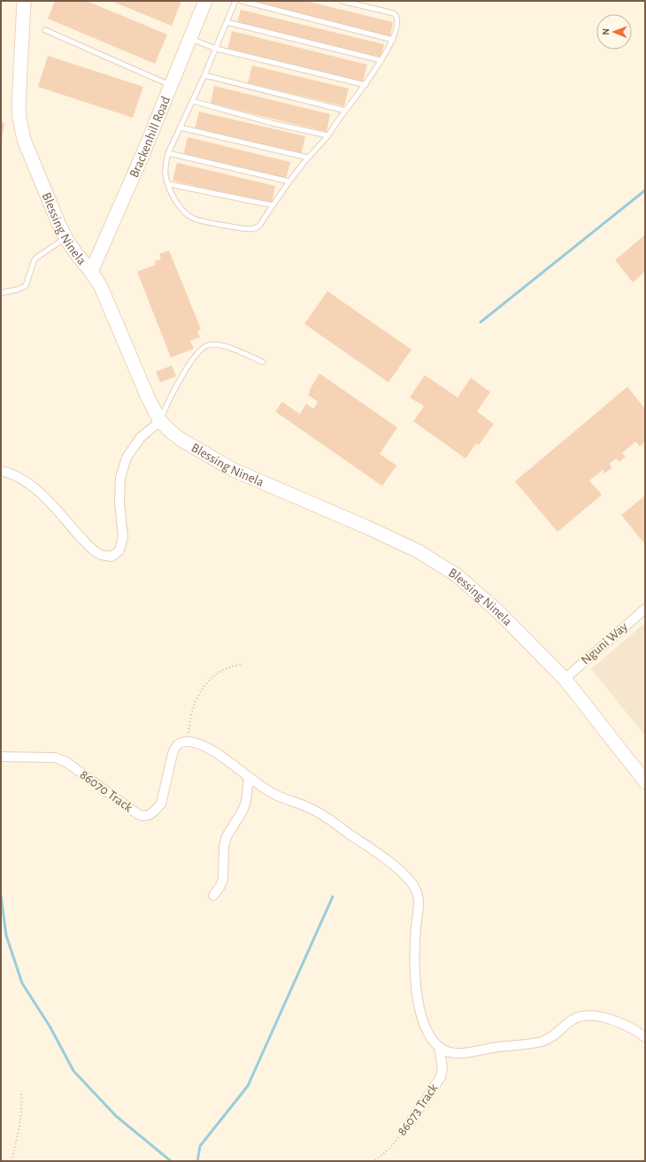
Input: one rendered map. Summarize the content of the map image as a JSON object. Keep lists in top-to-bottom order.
{
  "streets": {
    "street": [
      "Brackenhill Road",
      "Blessing Ninela",
      "Nguni Way",
      "86070 Track",
      "86073 Track"
    ]
  },
  "crossings": [
    ["Brackenhill Road", "Blessing Ninela"],
    ["Blessing Ninela", "Nguni Way"]
  ],
  "north": "left"
}
